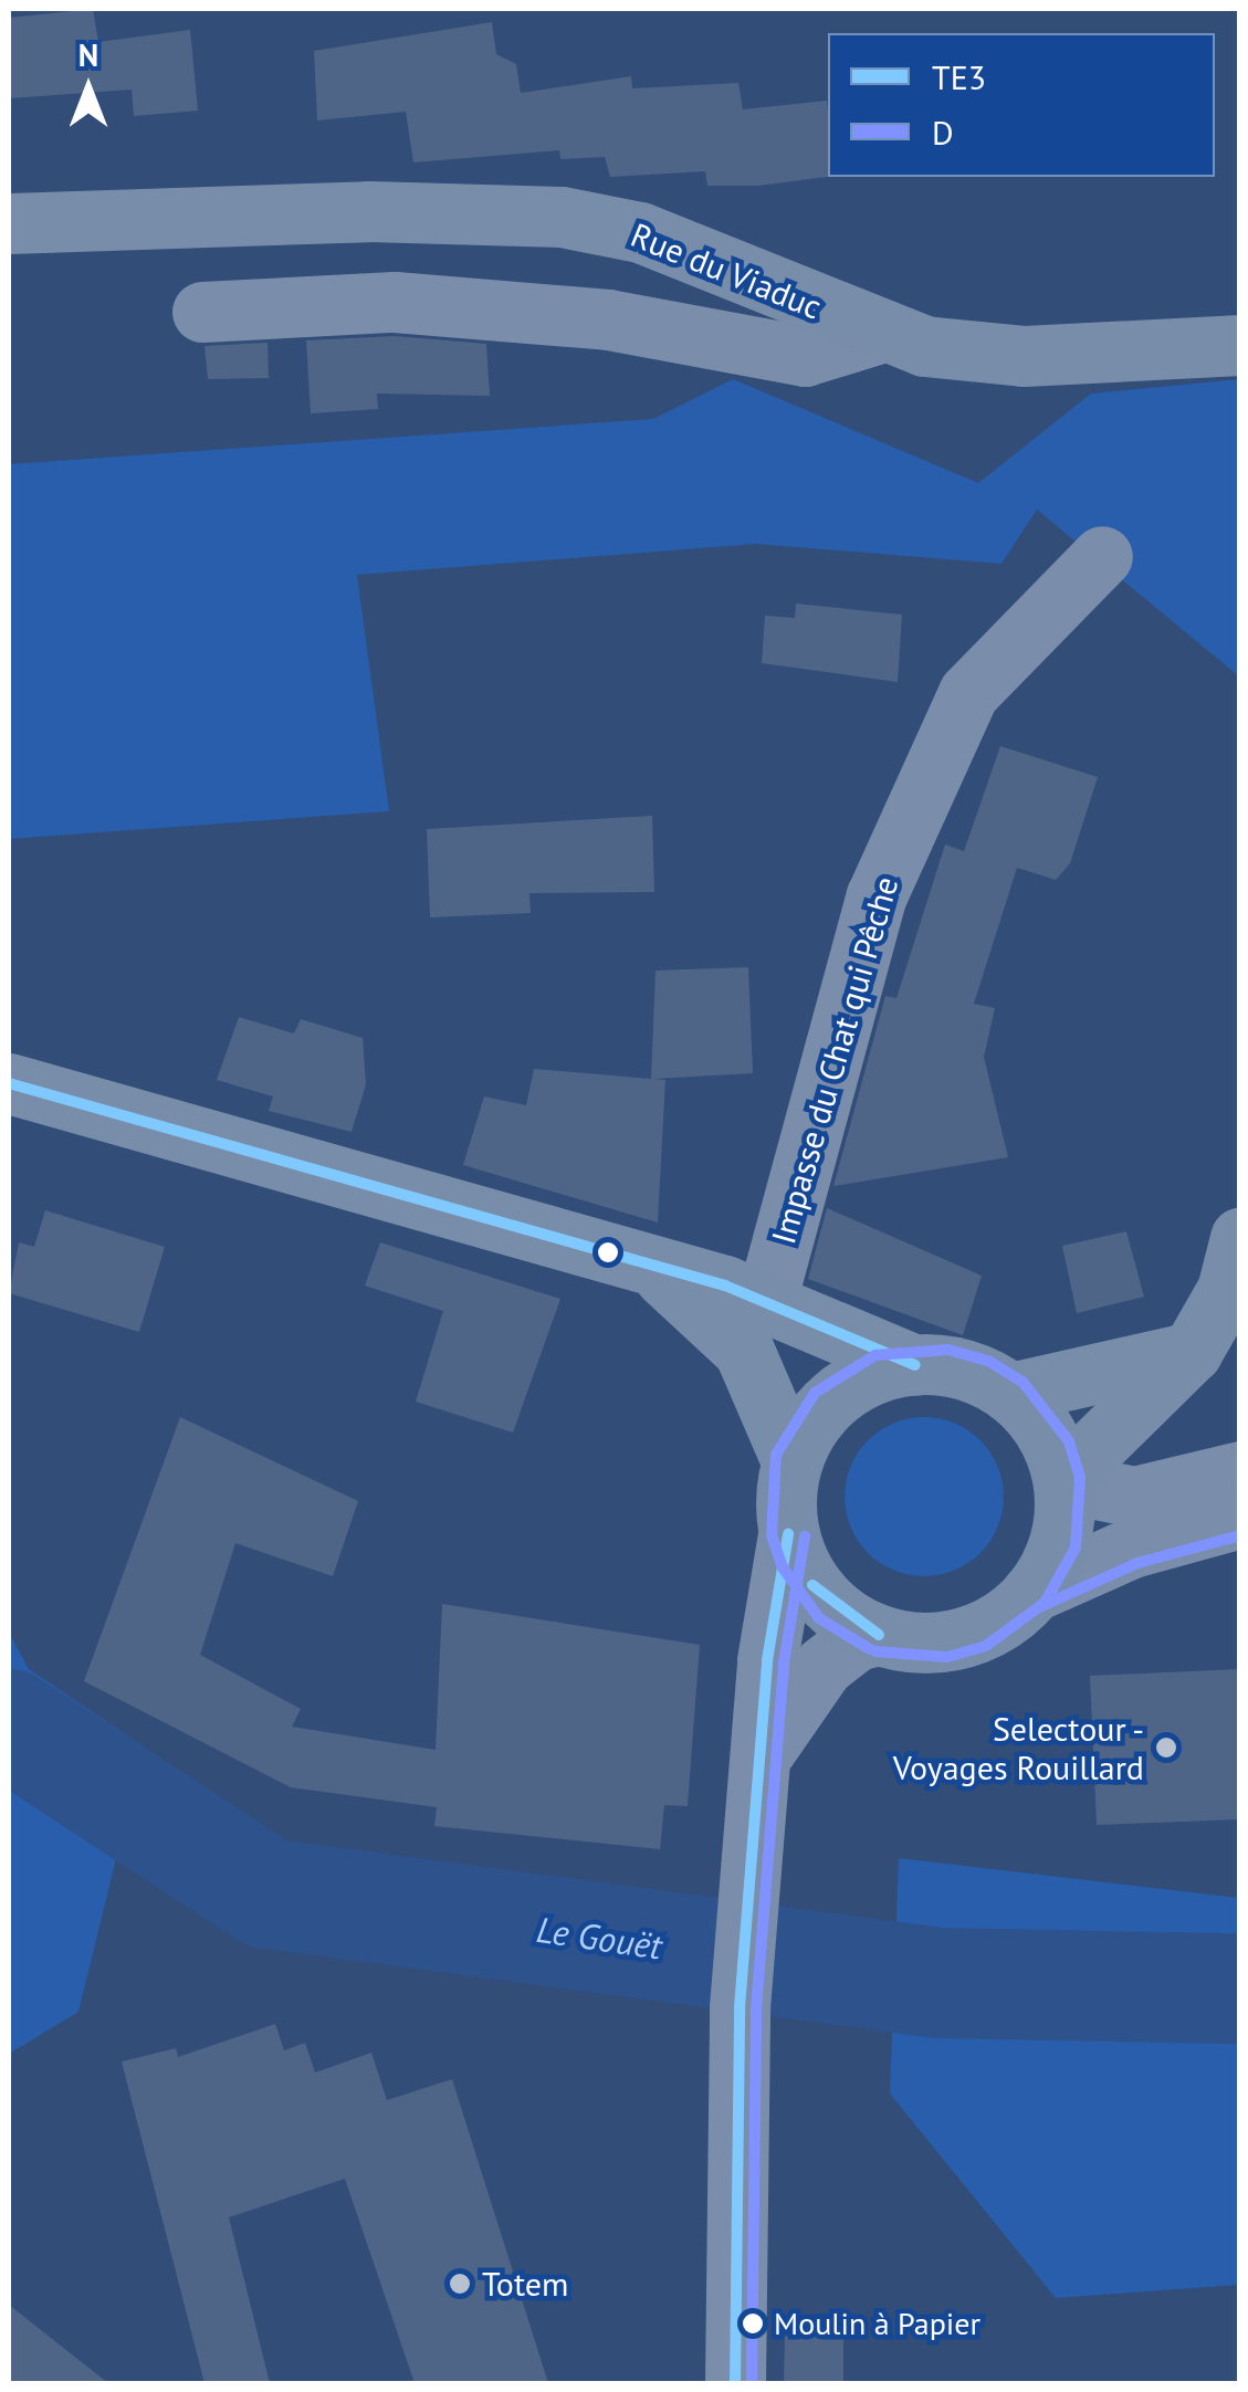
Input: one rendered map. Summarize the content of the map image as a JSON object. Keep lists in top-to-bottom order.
{
  "streets": {
    "main road": ["Rue du Viaduc"],
    "street": ["Impasse du Chat qui Pêche"]
  },
  "water": ["Le Gouët"],
  "places": ["Selectour - Voyages Rouillard", "Totem", "Moulin à Papier"],
  "lines": ["transit line TE3", "transit line D"],
  "legend": ["TE3", "D"],
  "north": "top"
}
